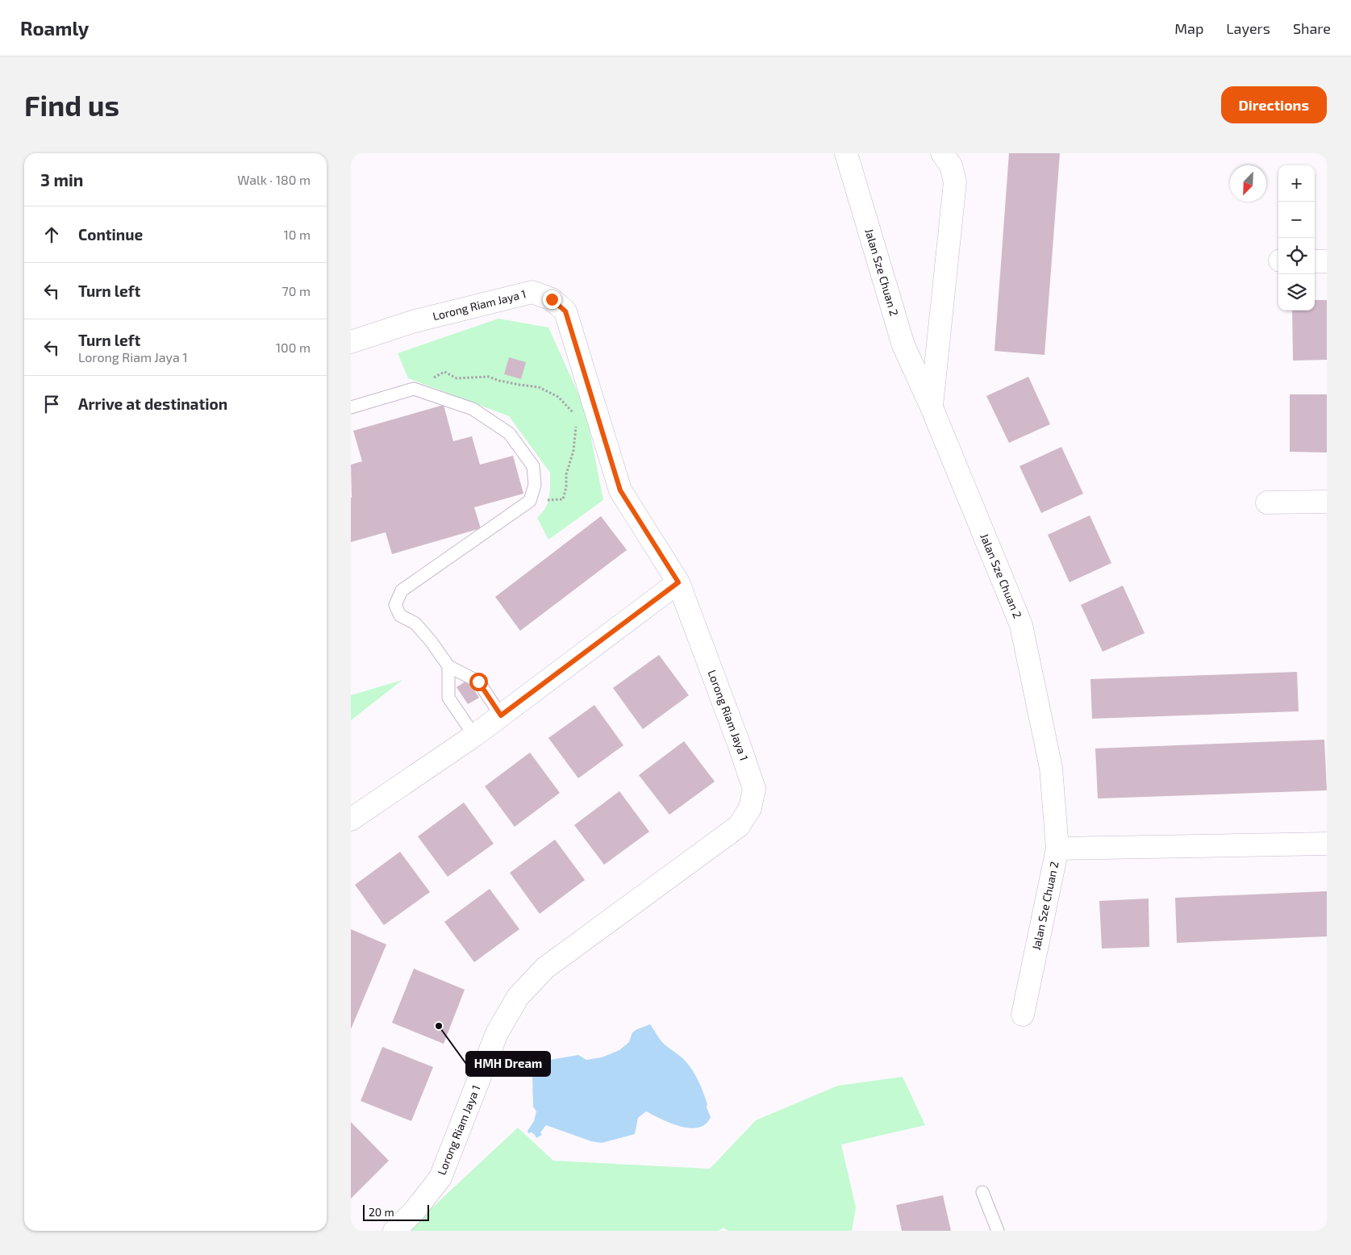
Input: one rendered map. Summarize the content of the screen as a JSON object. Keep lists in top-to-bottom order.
{
  "streets": {
    "street": ["Jalan Sze Chuan 2", "Lorong Riam Jaya 1"]
  },
  "places": ["HMH Dream"],
  "scale_bar": "20 m",
  "north": "bottom left",
  "page": {
    "header": "Roamly",
    "nav": ["Map", "Layers", "Share"],
    "buttons": "Directions",
    "title": "Find us",
    "heading": ["3 min", "Walk · 180 m"],
    "map_buttons": ["+", "−"],
    "list": [
      ["Continue", "10 m"],
      ["Turn left", "70 m"],
      ["Turn left", "Lorong Riam Jaya 1", "100 m"],
      "Arrive at destination"
    ],
    "scale": "20 m"
  }
}
